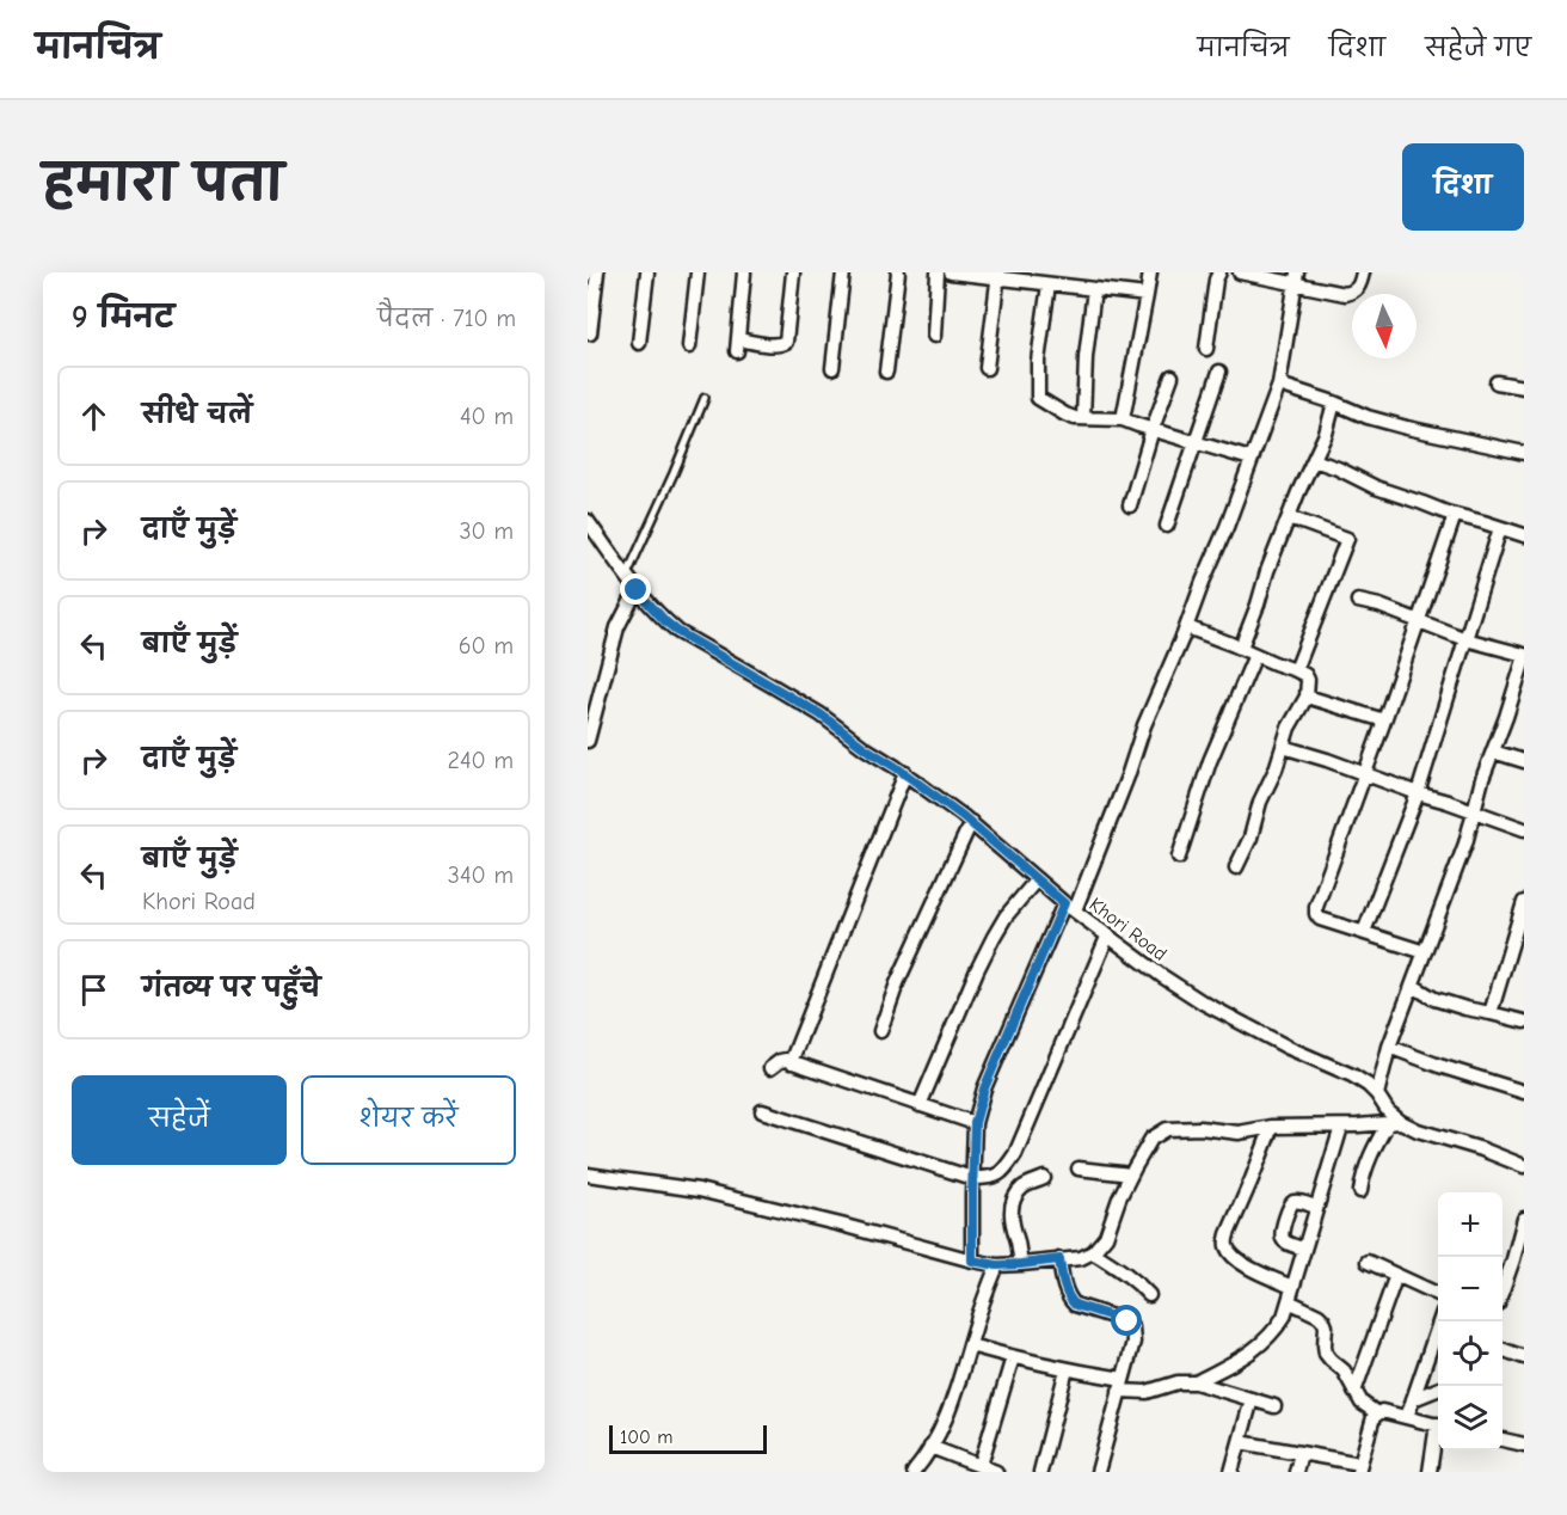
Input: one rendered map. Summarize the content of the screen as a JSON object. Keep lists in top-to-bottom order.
{
  "streets": {
    "street": ["Khori Road"]
  },
  "scale_bar": "100 m",
  "north": "bottom",
  "page": {
    "header": "मानचित्र",
    "nav": ["मानचित्र", "दिशा", "सहेजे गए"],
    "title": "हमारा पता",
    "buttons": [
      "दिशा",
      ["सहेजें", "शेयर करें"]
    ],
    "heading": ["9 मिनट", "पैदल · 710 m"],
    "list": [
      ["सीधे चलें", "40 m"],
      ["दाएँ मुड़ें", "30 m"],
      ["बाएँ मुड़ें", "60 m"],
      ["दाएँ मुड़ें", "240 m"],
      ["बाएँ मुड़ें", "Khori Road", "340 m"],
      "गंतव्य पर पहुँचे"
    ],
    "map_buttons": ["+", "−"],
    "scale": "100 m"
  }
}
